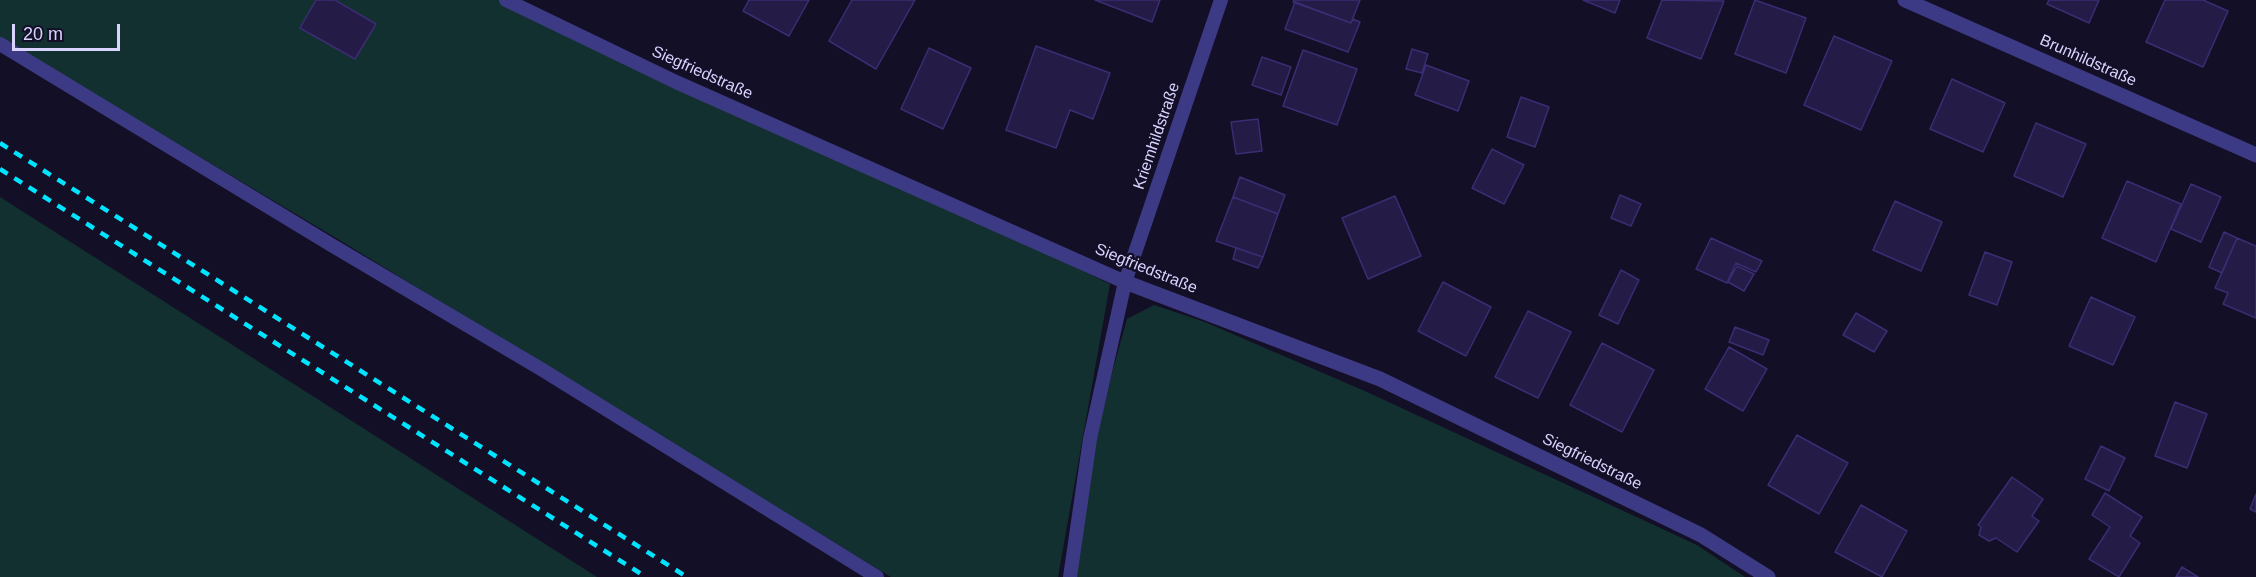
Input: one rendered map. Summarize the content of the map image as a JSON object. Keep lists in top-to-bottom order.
{
  "streets": {
    "street": ["Brunhildstraße", "Siegfriedstraße"],
    "lane": ["Kriemhildstraße"]
  },
  "crossings": [
    ["Siegfriedstraße", "Kriemhildstraße"]
  ],
  "scale_bar": "20 m"
}
